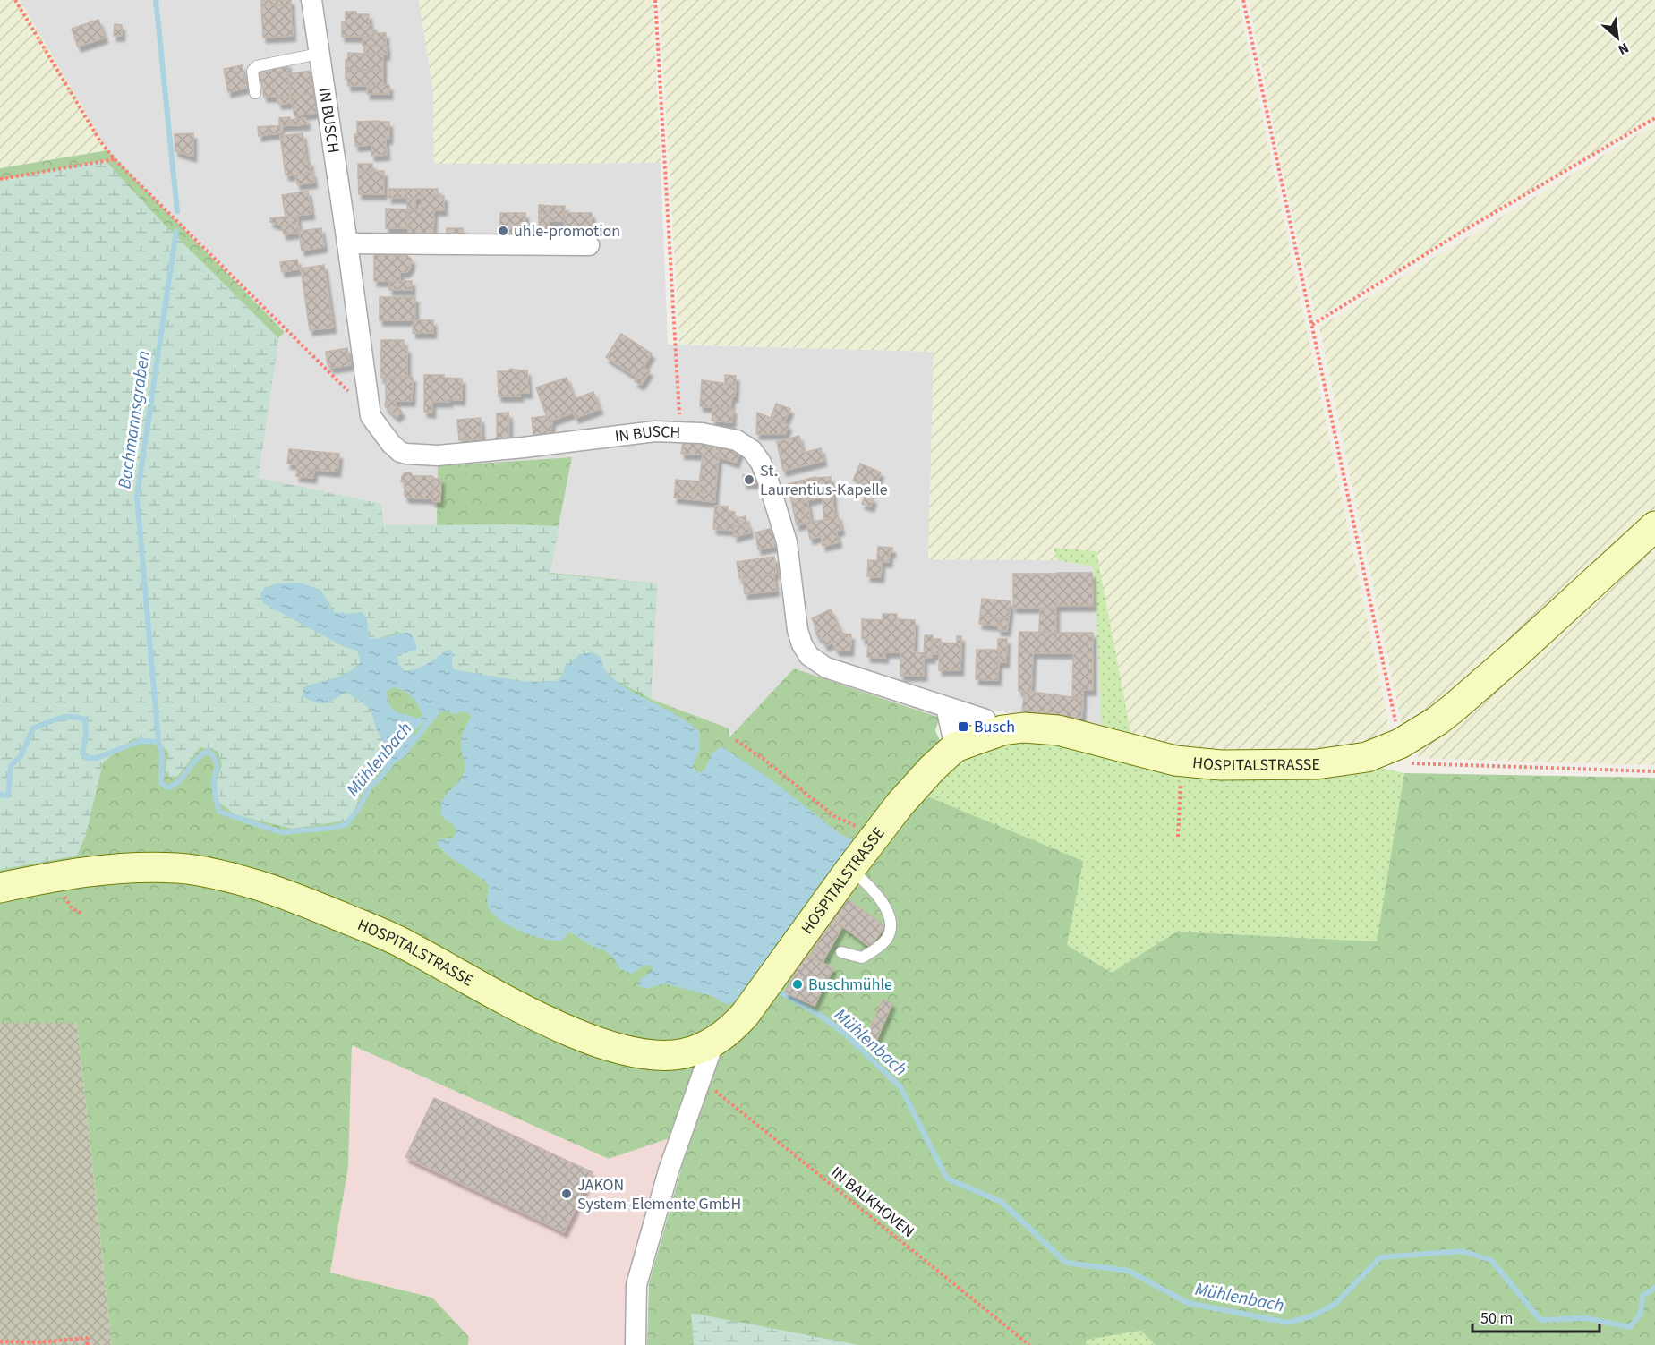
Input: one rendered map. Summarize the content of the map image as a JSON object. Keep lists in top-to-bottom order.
{
  "streets": {
    "street": ["IN BUSCH", "HOSPITALSTRASSE"],
    "path": ["IN BALKHOVEN"]
  },
  "crossings": [
    ["IN BUSCH", "HOSPITALSTRASSE"]
  ],
  "water": ["Bachmannsgraben", "Mühlenbach"],
  "places": {
    "other": [
      "uhle-promotion",
      "St. Laurentius-Kapelle",
      "Buschmühle",
      "JAKON System-Elemente GmbH"
    ],
    "transit": ["Busch"]
  },
  "scale_bar": "50 m",
  "north": "bottom right"
}
